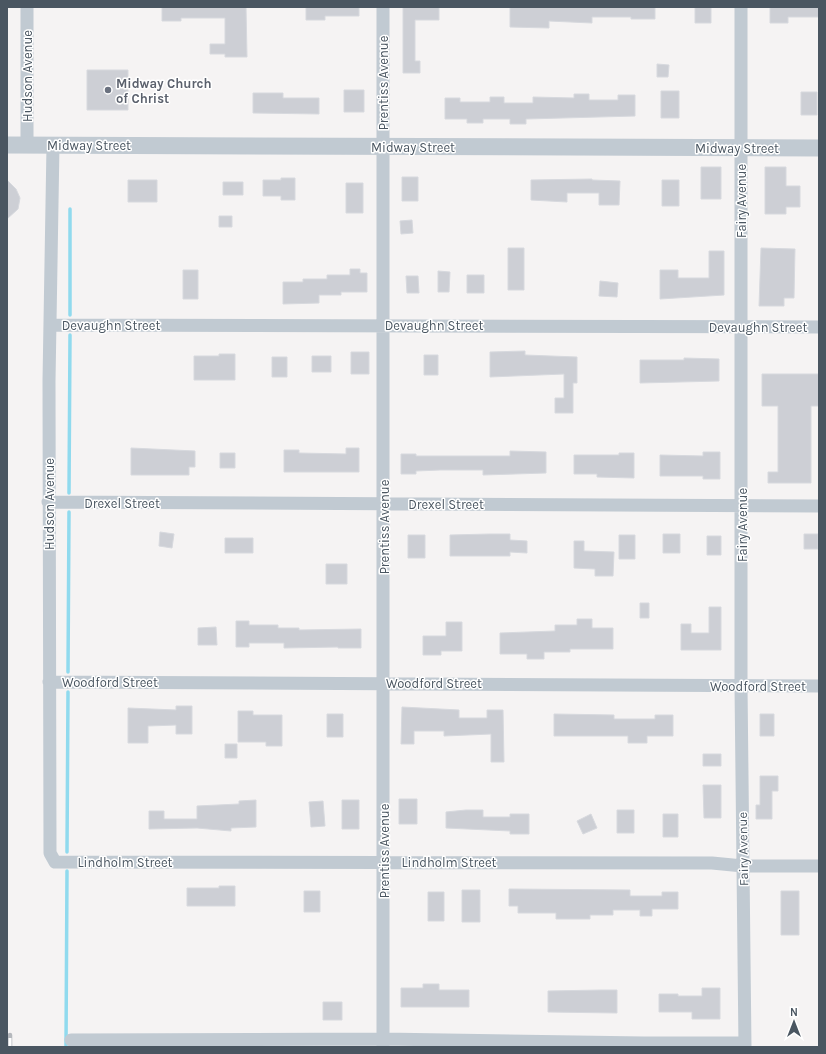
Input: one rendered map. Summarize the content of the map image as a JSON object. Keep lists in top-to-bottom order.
{
  "streets": {
    "street": [
      "Hudson Avenue",
      "Prentiss Avenue",
      "Midway Street",
      "Fairy Avenue",
      "Devaughn Street",
      "Drexel Street",
      "Woodford Street",
      "Lindholm Street"
    ]
  },
  "crossings": [
    ["Hudson Avenue", "Midway Street"],
    ["Hudson Avenue", "Devaughn Street"],
    ["Hudson Avenue", "Drexel Street"],
    ["Hudson Avenue", "Woodford Street"],
    ["Hudson Avenue", "Lindholm Street"],
    ["Prentiss Avenue", "Midway Street"],
    ["Prentiss Avenue", "Devaughn Street"],
    ["Prentiss Avenue", "Drexel Street"],
    ["Prentiss Avenue", "Woodford Street"],
    ["Prentiss Avenue", "Lindholm Street"],
    ["Midway Street", "Fairy Avenue"],
    ["Fairy Avenue", "Devaughn Street"],
    ["Fairy Avenue", "Drexel Street"],
    ["Fairy Avenue", "Woodford Street"],
    ["Fairy Avenue", "Lindholm Street"]
  ],
  "places": ["Midway Church of Christ"],
  "north": "top"
}
